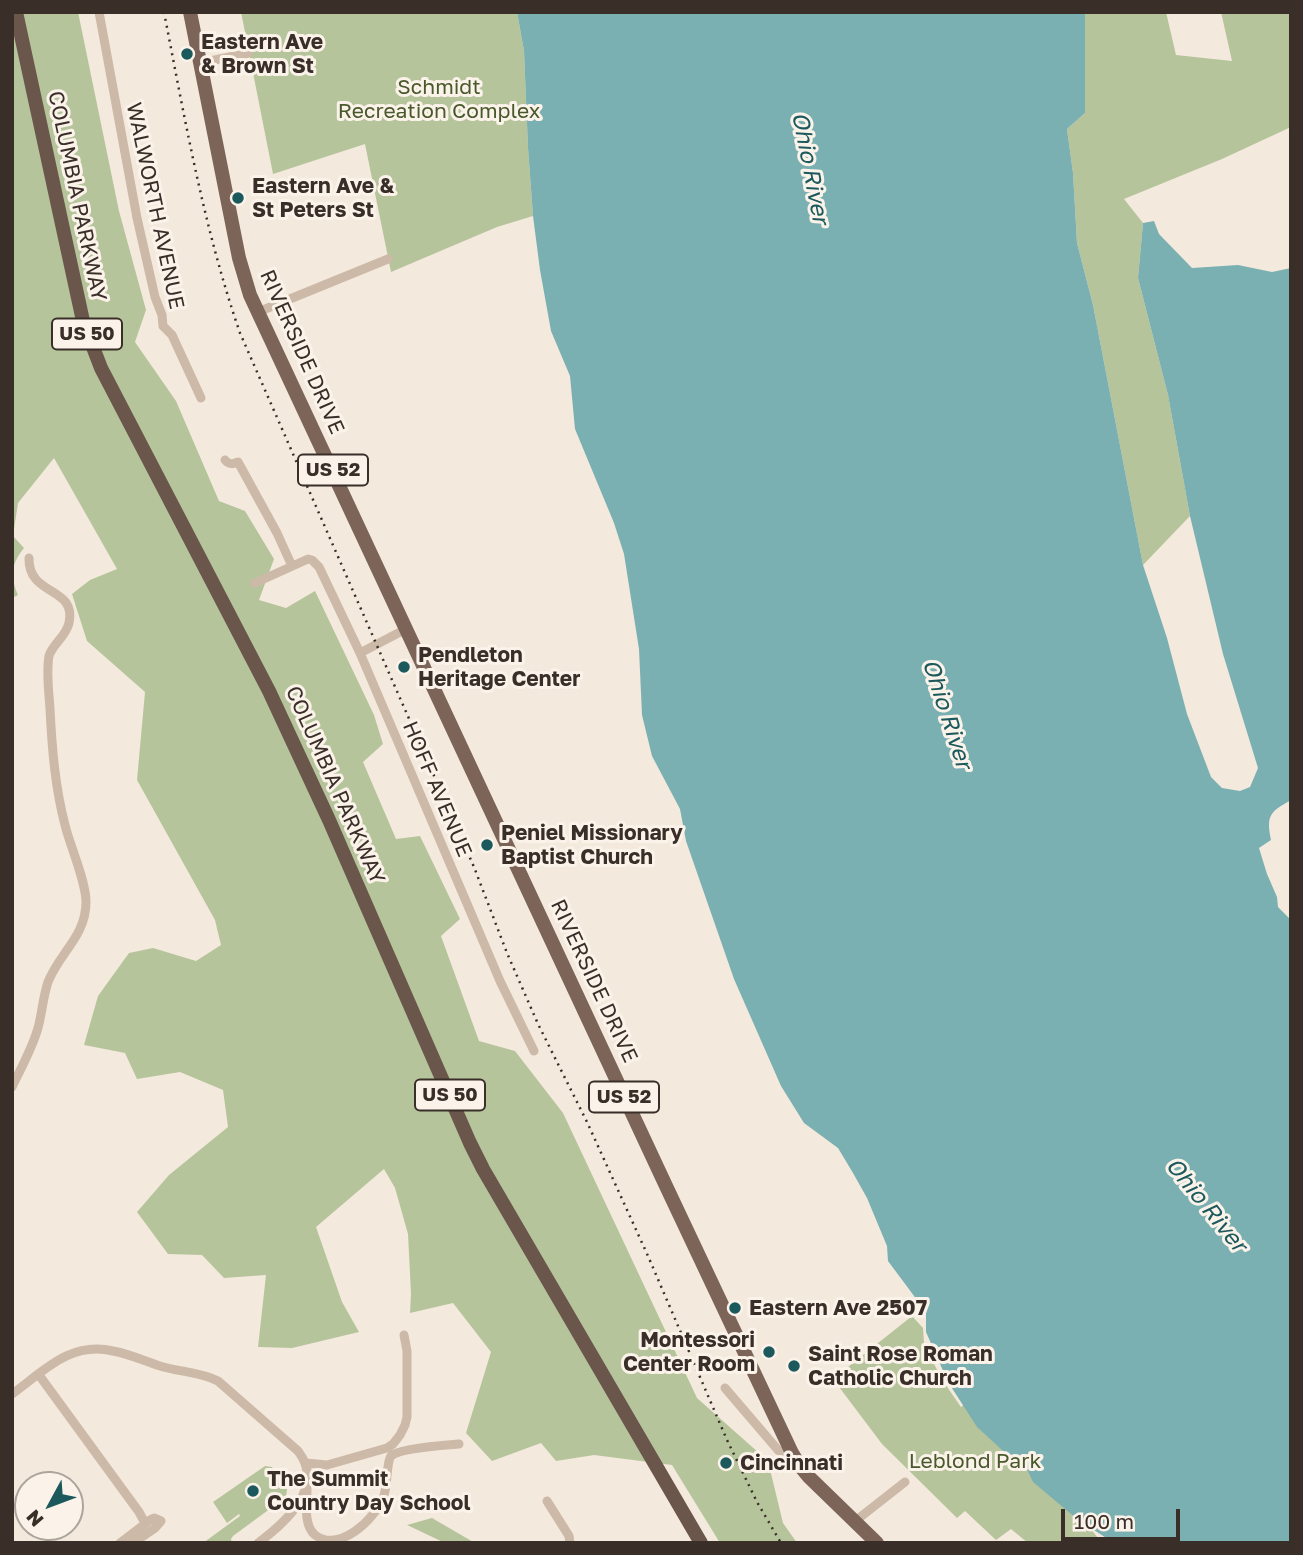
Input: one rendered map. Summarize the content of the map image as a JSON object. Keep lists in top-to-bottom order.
{
  "streets": {
    "highway": ["COLUMBIA PARKWAY", "US 50"],
    "main road": ["RIVERSIDE DRIVE", "US 52"],
    "street": ["WALWORTH AVENUE", "HOFF AVENUE"]
  },
  "water": ["Ohio River"],
  "parks": ["Schmidt Recreation Complex", "Leblond Park"],
  "places": [
    "Eastern Ave & Brown St",
    "Eastern Ave & St Peters St",
    "Pendleton Heritage Center",
    "Peniel Missionary Baptist Church",
    "Eastern Ave 2507",
    "Montessori Center Room",
    "Saint Rose Roman Catholic Church",
    "Cincinnati",
    "The Summit Country Day School"
  ],
  "scale_bar": "100 m",
  "north": "bottom left"
}
